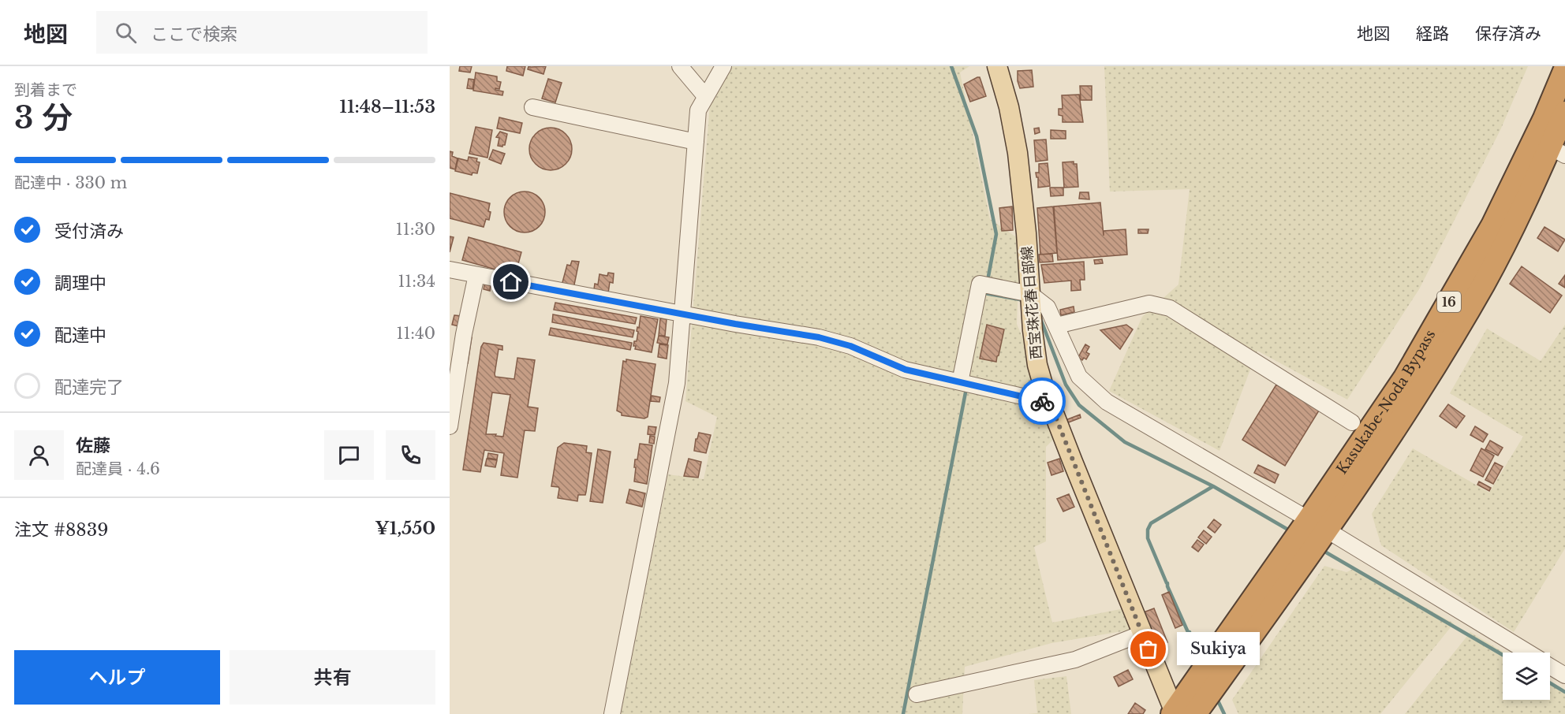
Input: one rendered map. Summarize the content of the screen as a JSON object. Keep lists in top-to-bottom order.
{
  "streets": {
    "highway": ["16", "Kasukabe-Noda Bypass"],
    "main road": ["西宝珠花春日部線"]
  },
  "crossings": [
    ["西宝珠花春日部線", "Kasukabe-Noda Bypass"]
  ],
  "places": ["Sukiya"],
  "page": {
    "header": "地図",
    "search": "ここで検索",
    "nav": ["地図", "経路", "保存済み"],
    "heading": ["3 分", "到着まで", "11:48–11:53"],
    "panel": [
      "佐藤",
      "配達員 · 4.6",
      "注文 #8839",
      "¥1,550"
    ],
    "bar": "配達中 · 330 m",
    "list": [
      ["受付済み", "11:30"],
      ["調理中", "11:34"],
      ["配達中", "11:40"],
      "配達完了"
    ],
    "bubble": "Sukiya",
    "buttons": ["ヘルプ", "共有"]
  }
}
